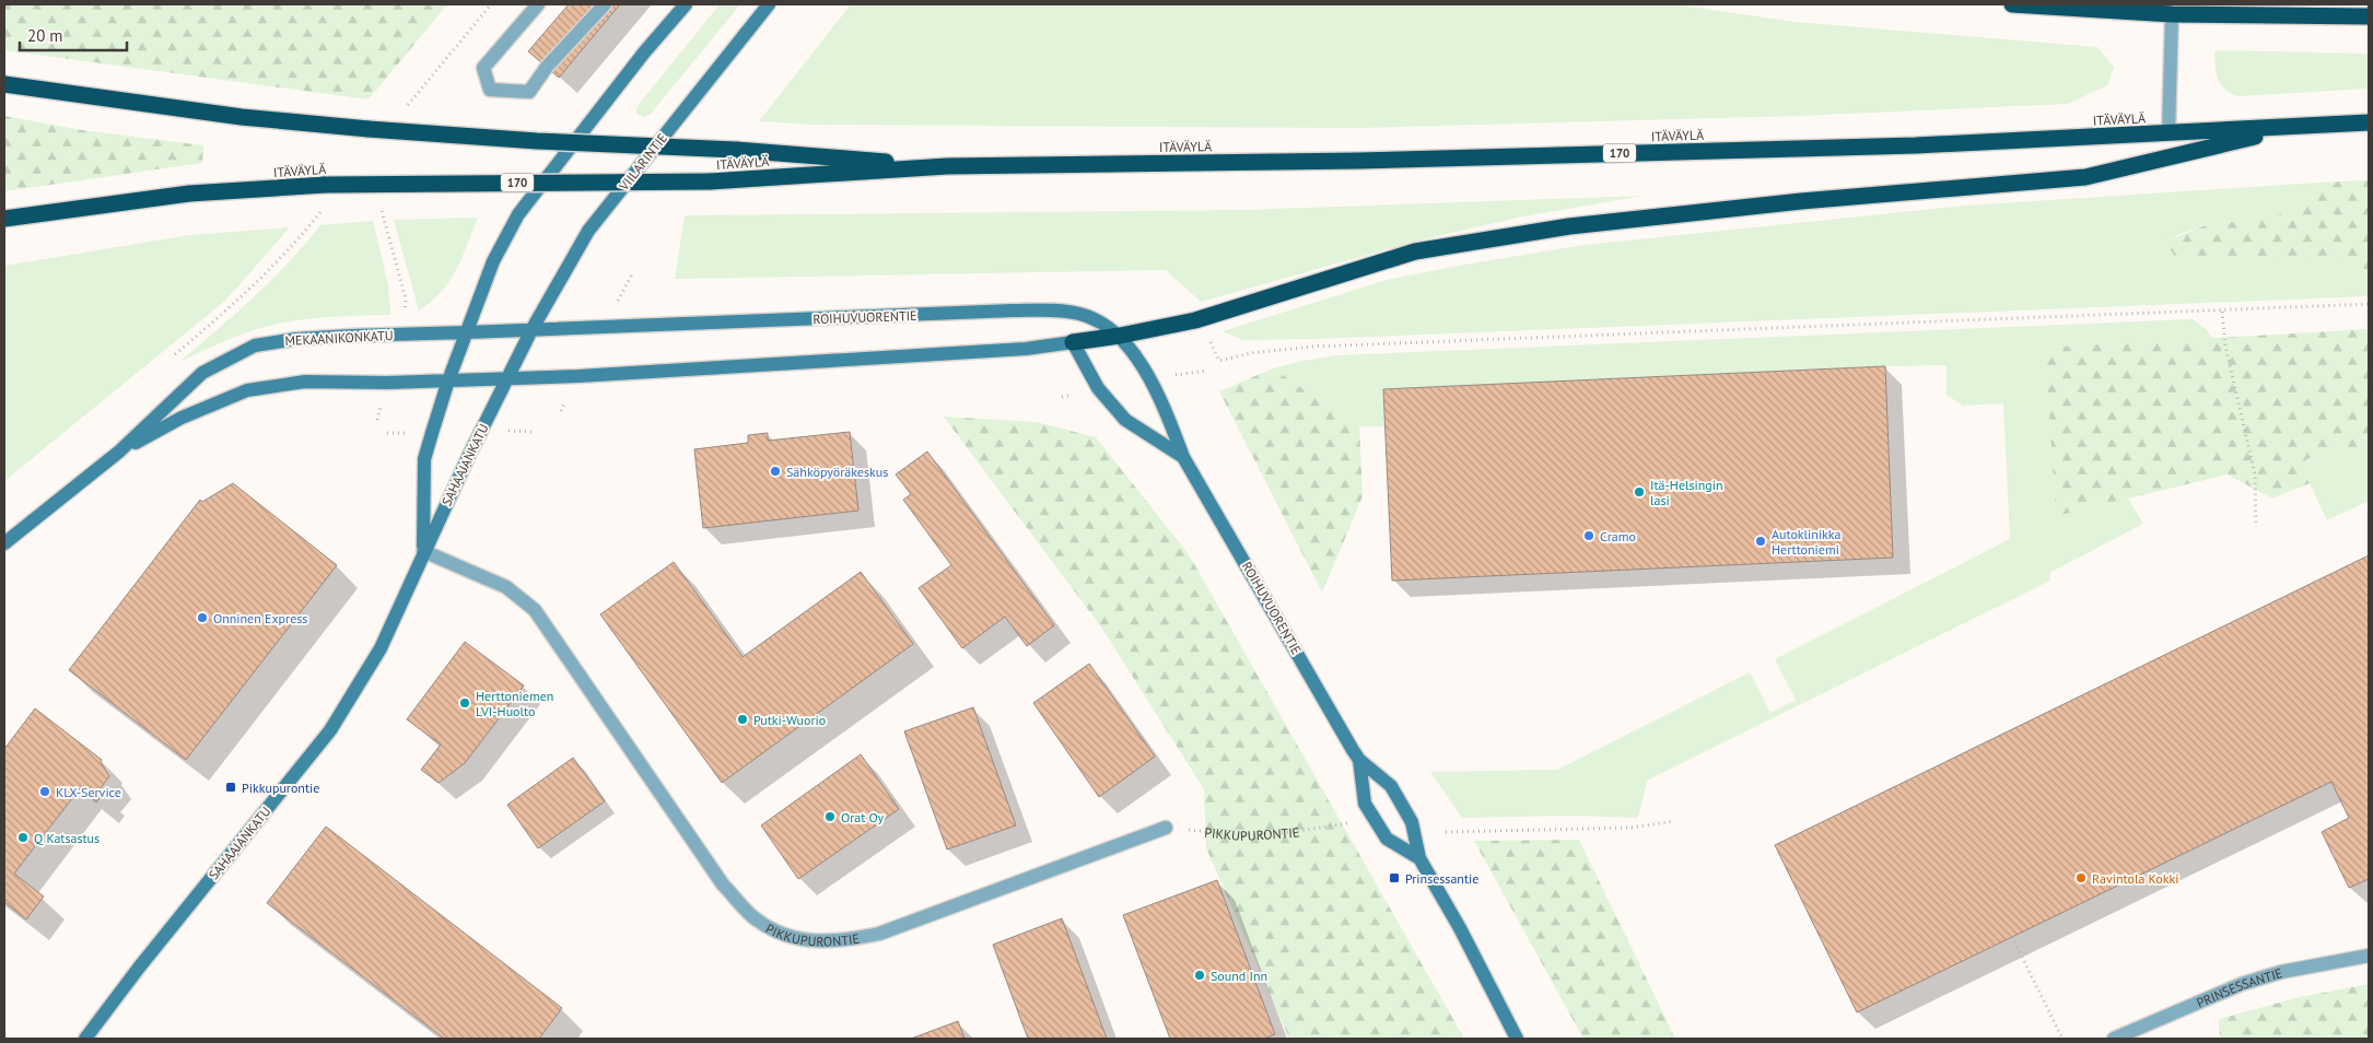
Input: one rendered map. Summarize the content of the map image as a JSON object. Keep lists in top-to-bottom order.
{
  "streets": {
    "highway": ["ITÄVÄYLÄ", "170"],
    "main road": [
      "VIILARINTIE",
      "ROIHUVUORENTIE",
      "MEKAANIKONKATU",
      "SAHAAJANKATU"
    ],
    "street": ["PIKKUPURONTIE", "PRINSESSANTIE"]
  },
  "crossings": [
    ["VIILARINTIE", "ROIHUVUORENTIE"],
    ["VIILARINTIE", "SAHAAJANKATU"],
    ["ROIHUVUORENTIE", "MEKAANIKONKATU"],
    ["ROIHUVUORENTIE", "SAHAAJANKATU"],
    ["MEKAANIKONKATU", "SAHAAJANKATU"],
    ["SAHAAJANKATU", "PIKKUPURONTIE"]
  ],
  "places": {
    "other": [
      "Sähköpyöräkeskus",
      "Itä-Helsingin lasi",
      "Cramo",
      "Autoklinikka Herttoniemi",
      "Onninen Express",
      "Herttoniemen LVI-Huolto",
      "Putki-Wuorio",
      "KLX-Service",
      "Orat Oy",
      "Q Katsastus",
      "Ravintola Kokki",
      "Sound Inn"
    ],
    "transit": ["Pikkupurontie", "Prinsessantie"]
  },
  "scale_bar": "20 m"
}
